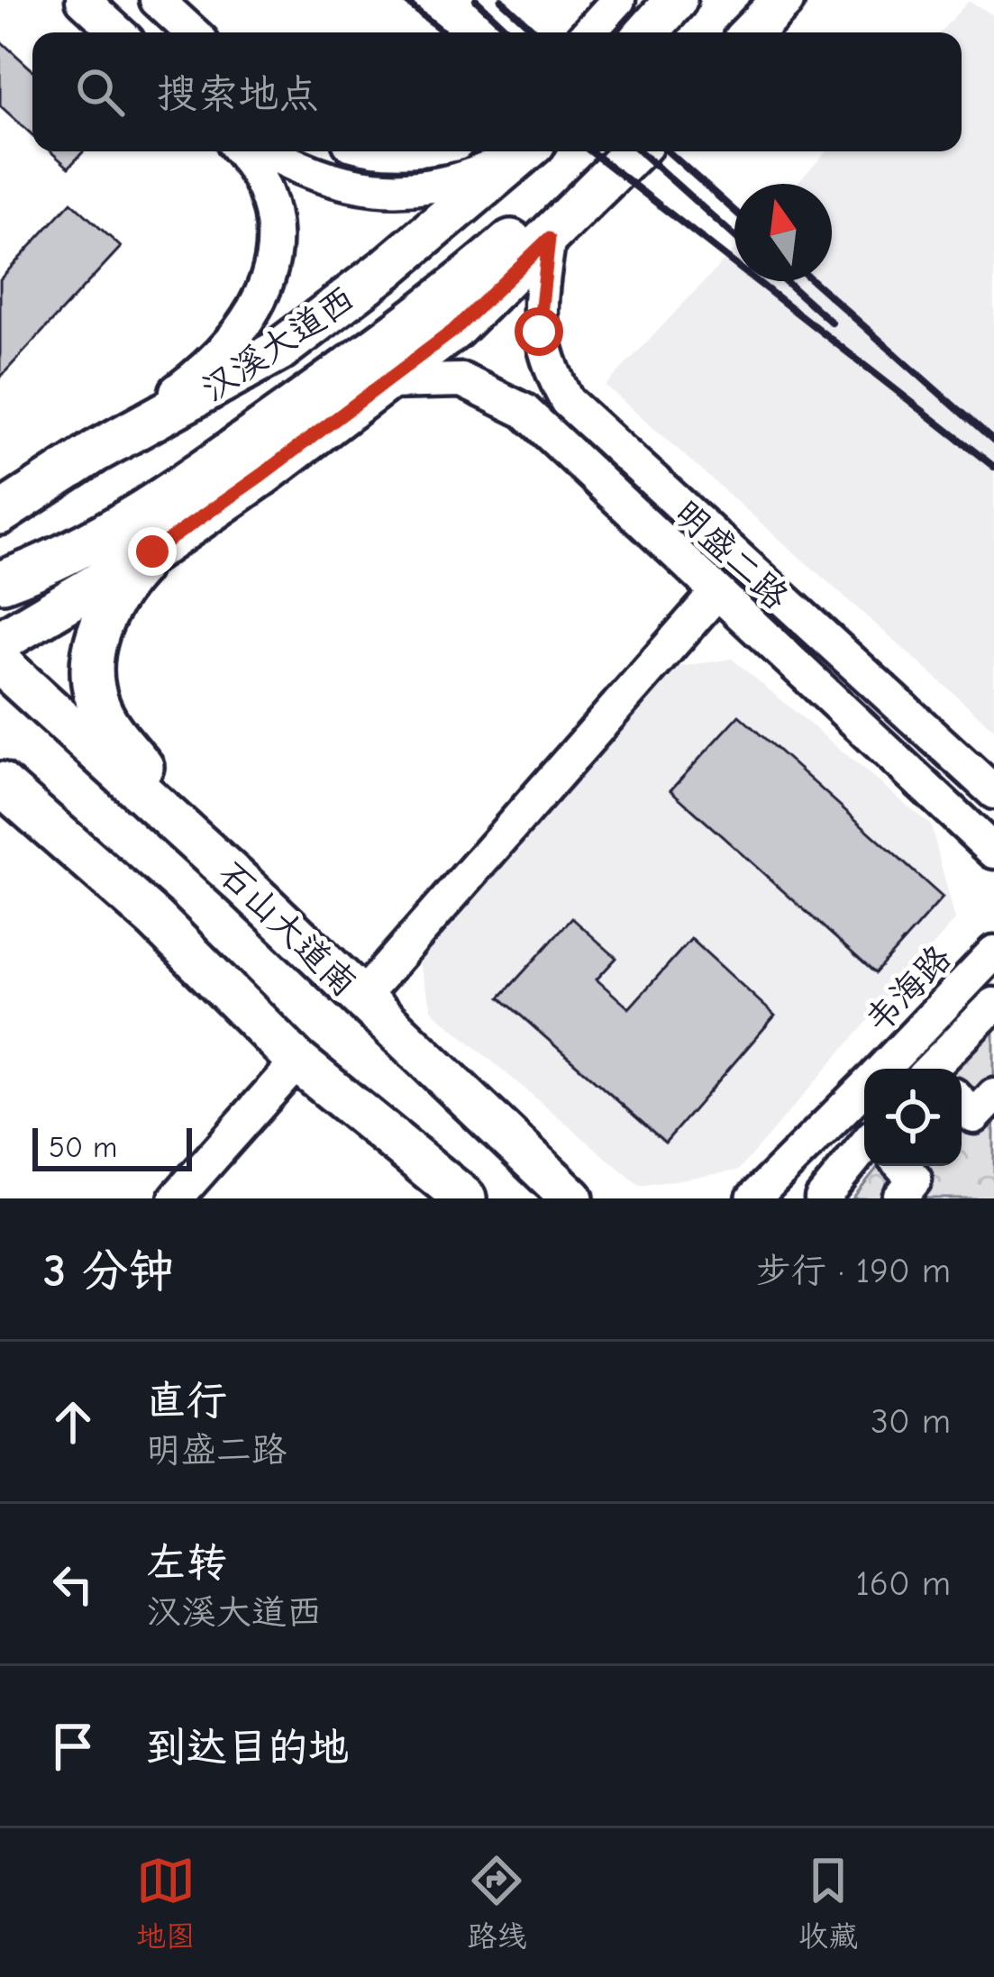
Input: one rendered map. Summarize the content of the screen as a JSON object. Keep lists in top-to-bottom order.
{
  "streets": {
    "main road": ["汉溪大道西", "石山大道南"],
    "street": ["明盛二路", "韦海路"]
  },
  "scale_bar": "50 m",
  "north": "top",
  "page": {
    "search": "搜索地点",
    "scale": "50 m",
    "heading": ["3 分钟", "步行 · 190 m"],
    "list": [
      ["直行", "明盛二路", "30 m"],
      ["左转", "汉溪大道西", "160 m"],
      "到达目的地"
    ],
    "nav": ["地图", "路线", "收藏"]
  }
}
